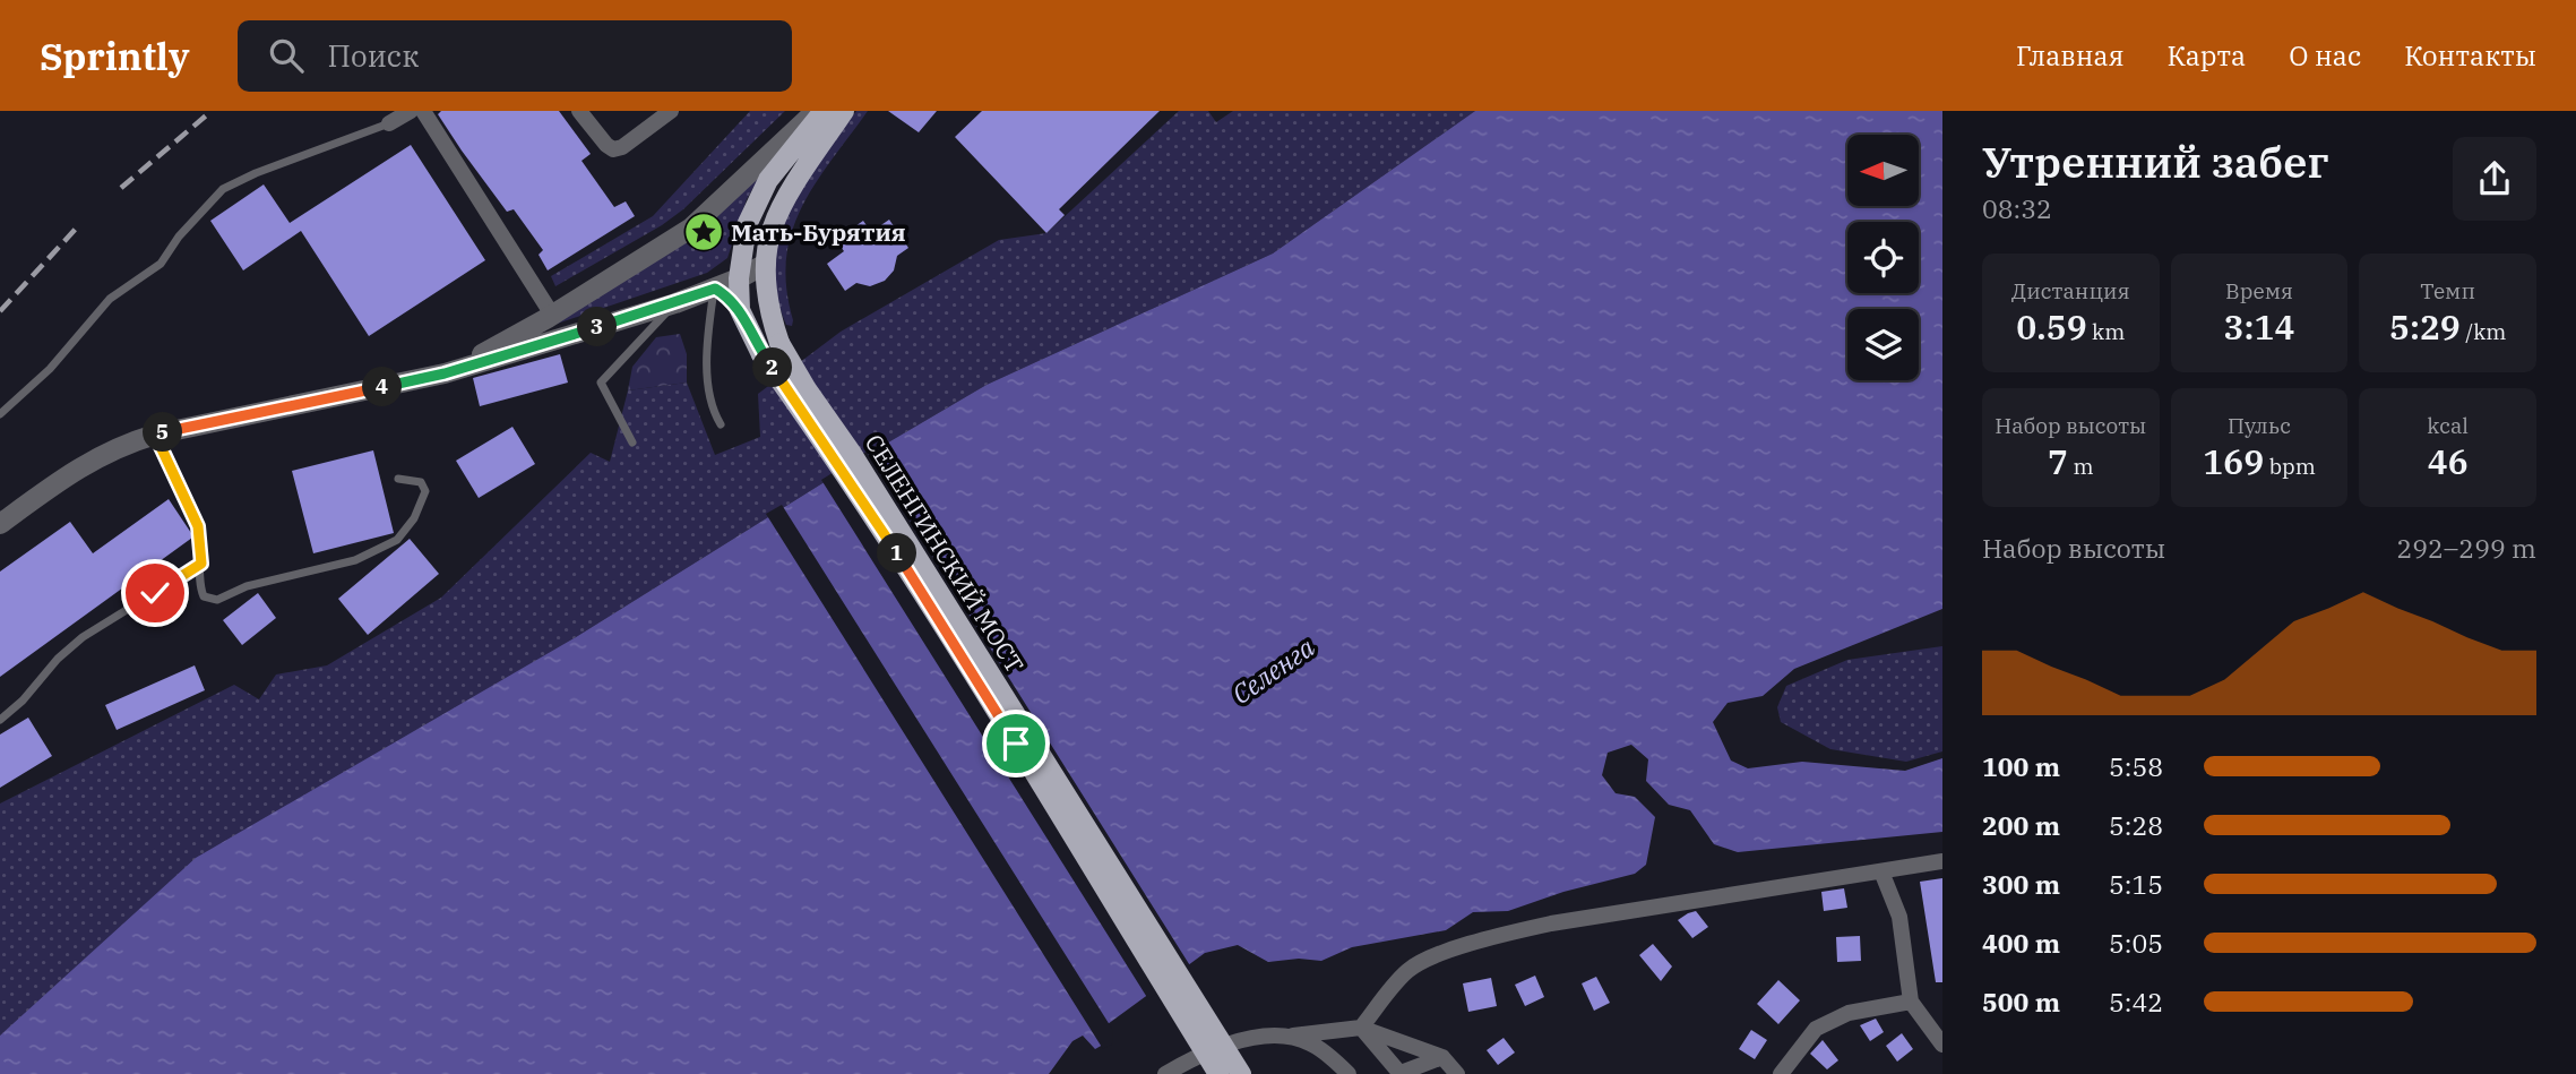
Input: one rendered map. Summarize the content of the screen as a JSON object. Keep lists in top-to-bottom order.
{
  "streets": {
    "main road": ["СЕЛЕНГИНСКИЙ МОСТ"]
  },
  "water": ["Селенга"],
  "places": {
    "place": ["Мать-Бурятия"]
  },
  "north": "left",
  "page": {
    "header": "Sprintly",
    "search": "Поиск",
    "nav": [
      "Главная",
      "Карта",
      "О нас",
      "Контакты"
    ],
    "heading": ["Утренний забег", "08:32"],
    "stats": [
      ["Дистанция", "0.59 km"],
      ["Время", "3:14"],
      ["Темп", "5:29 /km"],
      ["Набор высоты", "7 m"],
      ["Пульс", "169 bpm"],
      ["kcal", "46"]
    ],
    "pins": [
      "3",
      "2",
      "4",
      "5",
      "1"
    ],
    "chart": ["Набор высоты", "292–299 m"],
    "list": [
      {
        "name": "100 m",
        "note": "5:58"
      },
      {
        "name": "200 m",
        "note": "5:28"
      },
      {
        "name": "300 m",
        "note": "5:15"
      },
      {
        "name": "400 m",
        "note": "5:05"
      },
      {
        "name": "500 m",
        "note": "5:42"
      }
    ]
  }
}
